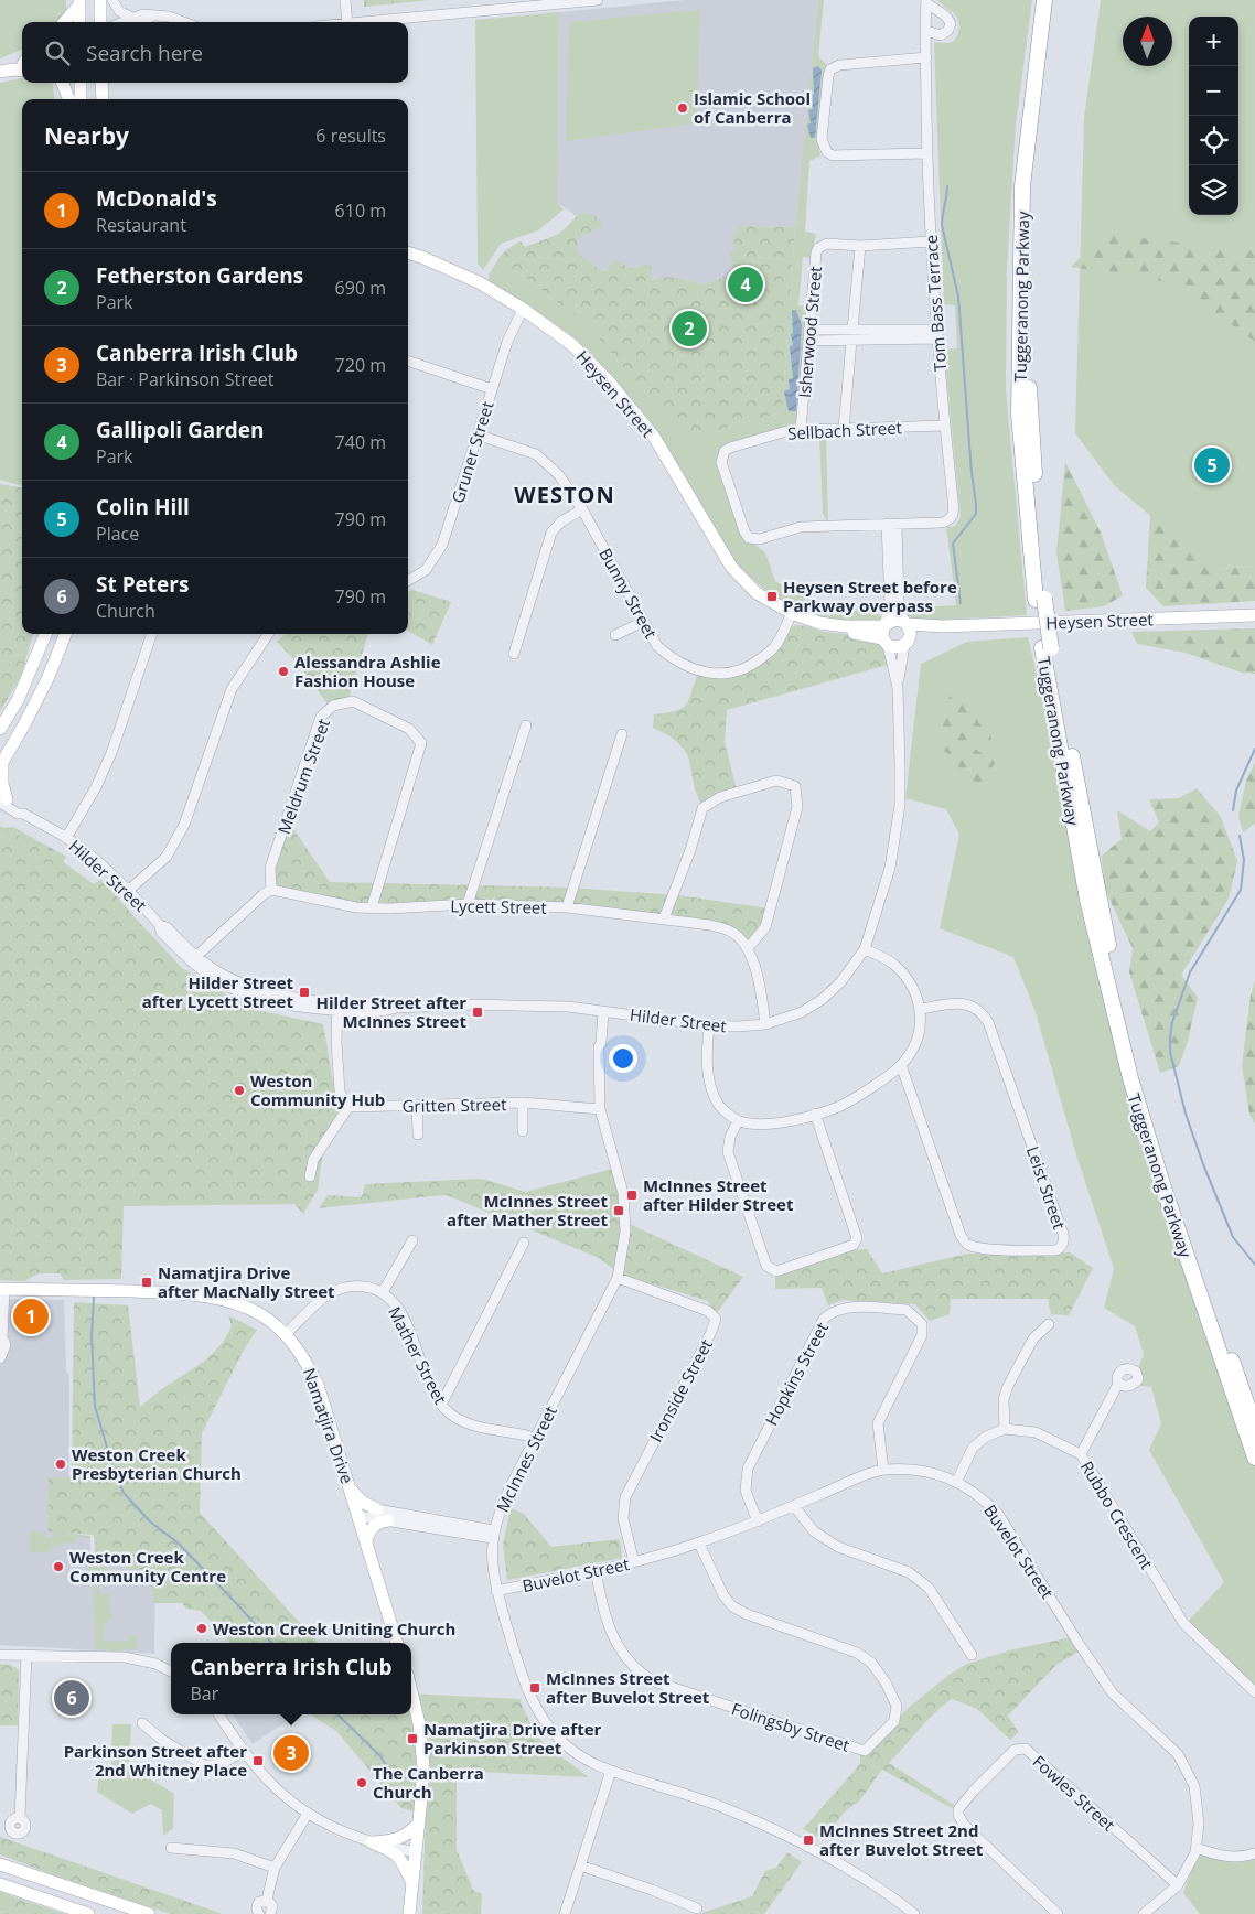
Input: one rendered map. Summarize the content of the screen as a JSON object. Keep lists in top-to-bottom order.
{
  "streets": {
    "highway": ["Tuggeranong Parkway"],
    "main road": ["Heysen Street", "Namatjira Drive"],
    "street": [
      "Tom Bass Terrace",
      "Isherwood Street",
      "Sellbach Street",
      "Gruner Street",
      "Bunny Street",
      "Meldrum Street",
      "Hilder Street",
      "Lycett Street",
      "Gritten Street",
      "Leist Street",
      "Mather Street",
      "Hopkins Street",
      "Ironside Street",
      "McInnes Street",
      "Rubbo Crescent",
      "Buvelot Street",
      "Folingsby Street",
      "Fowles Street"
    ]
  },
  "crossings": [
    ["Tom Bass Terrace", "Isherwood Street"],
    ["Tom Bass Terrace", "Sellbach Street"],
    ["Isherwood Street", "Sellbach Street"],
    ["Heysen Street", "Gruner Street"],
    ["Heysen Street", "Bunny Street"],
    ["Heysen Street", "Hilder Street"],
    ["Gruner Street", "Bunny Street"],
    ["Meldrum Street", "Lycett Street"],
    ["Hilder Street", "Lycett Street"],
    ["Hilder Street", "McInnes Street"],
    ["Gritten Street", "McInnes Street"],
    ["Mather Street", "Namatjira Drive"],
    ["Mather Street", "McInnes Street"],
    ["Hopkins Street", "Buvelot Street"],
    ["Ironside Street", "McInnes Street"],
    ["Ironside Street", "Buvelot Street"],
    ["McInnes Street", "Buvelot Street"],
    ["Buvelot Street", "Folingsby Street"],
    ["Buvelot Street", "Fowles Street"]
  ],
  "districts": ["WESTON"],
  "places": {
    "other": [
      "Islamic School of Canberra",
      "Alessandra Ashlie Fashion House",
      "Weston Community Hub",
      "Weston Creek Presbyterian Church",
      "Weston Creek Community Centre",
      "Weston Creek Uniting Church",
      "The Canberra Church"
    ],
    "transit": [
      "Heysen Street before Parkway overpass",
      "Hilder Street after Lycett Street",
      "Hilder Street after McInnes Street",
      "McInnes Street after Hilder Street",
      "McInnes Street after Mather Street",
      "Namatjira Drive after MacNally Street",
      "McInnes Street after Buvelot Street",
      "Namatjira Drive after Parkinson Street",
      "Parkinson Street after 2nd Whitney Place",
      "McInnes Street 2nd after Buvelot Street"
    ]
  },
  "north": "top",
  "page": {
    "map_buttons": ["+", "−"],
    "search": "Search here",
    "heading": ["Nearby", "6 results"],
    "list": [
      {
        "mark": "1",
        "name": "McDonald's",
        "note": "Restaurant",
        "value": "610 m"
      },
      {
        "mark": "2",
        "name": "Fetherston Gardens",
        "note": "Park",
        "value": "690 m"
      },
      {
        "mark": "3",
        "name": "Canberra Irish Club",
        "note": "Bar · Parkinson Street",
        "value": "720 m"
      },
      {
        "mark": "4",
        "name": "Gallipoli Garden",
        "note": "Park",
        "value": "740 m"
      },
      {
        "mark": "5",
        "name": "Colin Hill",
        "note": "Place",
        "value": "790 m"
      },
      {
        "mark": "6",
        "name": "St Peters",
        "note": "Church",
        "value": "790 m"
      }
    ],
    "pins": [
      "4",
      "2",
      "5",
      "1",
      "6",
      "3"
    ],
    "popup": ["Canberra Irish Club", "Bar"]
  }
}
